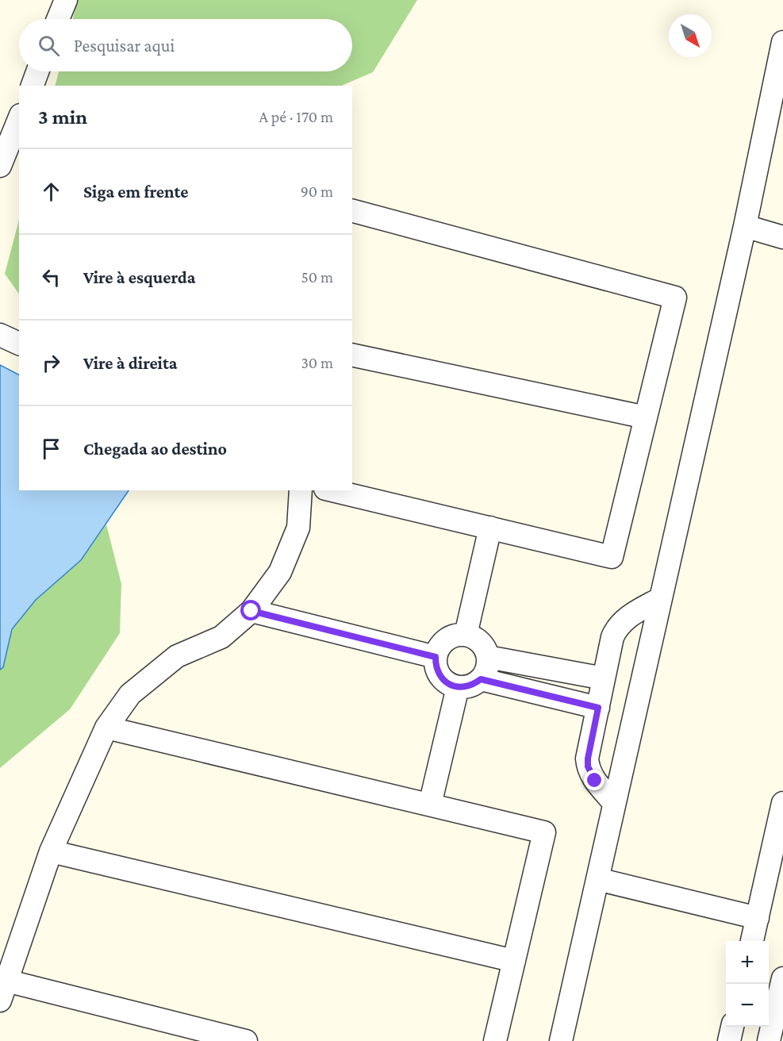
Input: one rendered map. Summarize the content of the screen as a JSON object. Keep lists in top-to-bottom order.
{
  "north": "bottom right",
  "page": {
    "search": "Pesquisar aqui",
    "heading": ["3 min", "A pé · 170 m"],
    "list": [
      ["Siga em frente", "90 m"],
      ["Vire à esquerda", "50 m"],
      ["Vire à direita", "30 m"],
      "Chegada ao destino"
    ],
    "map_buttons": ["+", "−"]
  }
}
